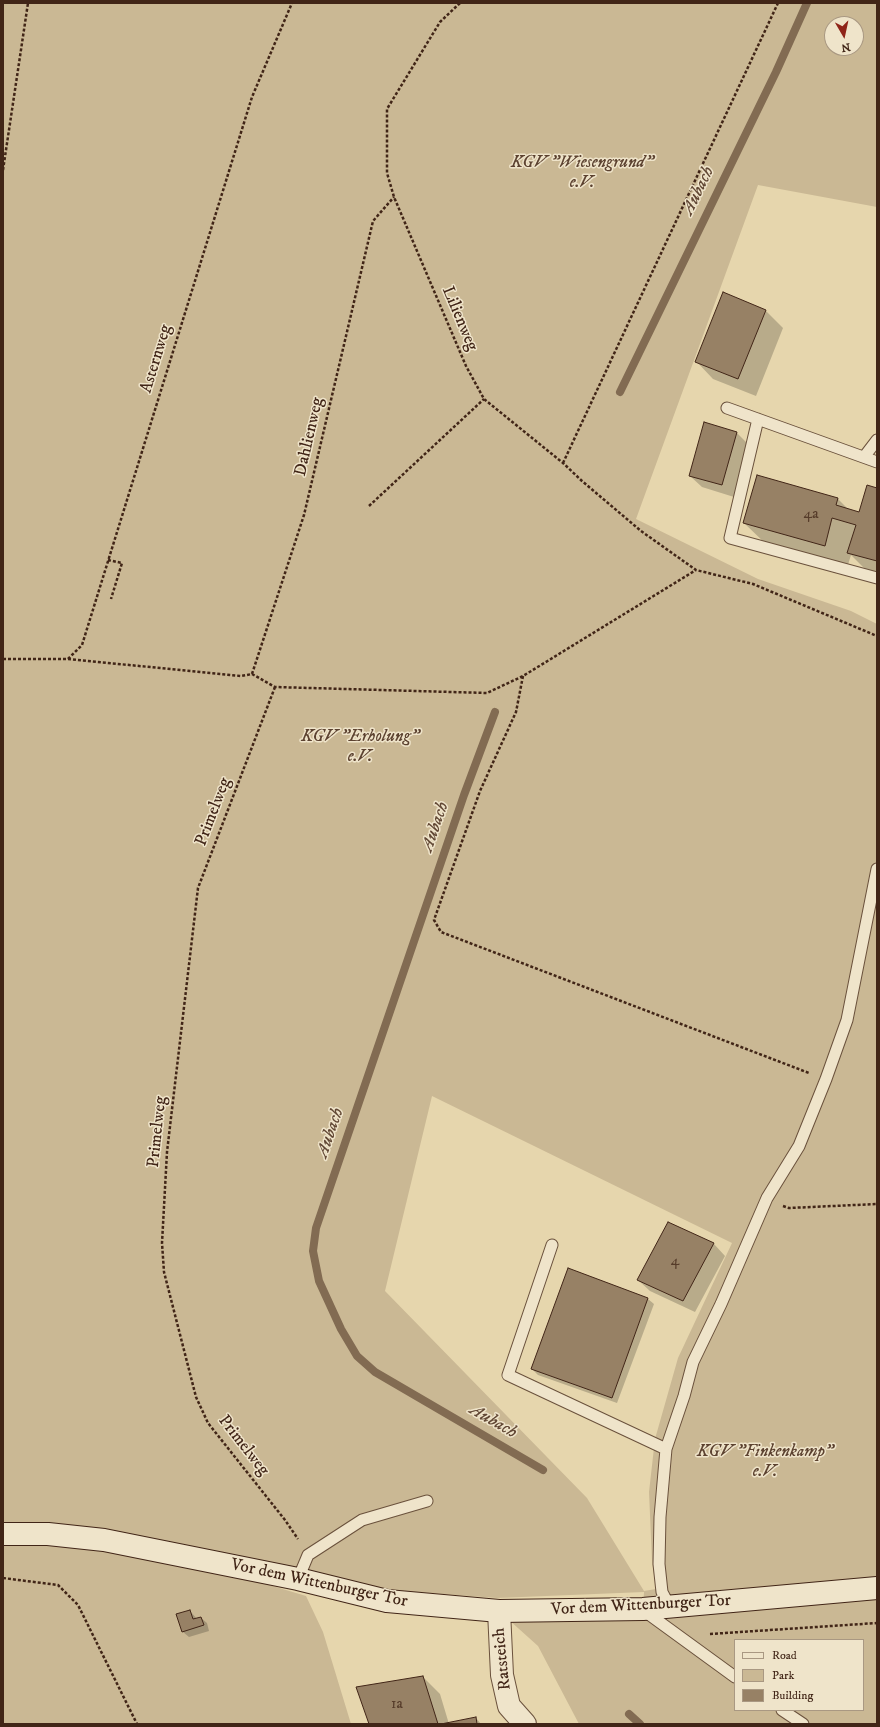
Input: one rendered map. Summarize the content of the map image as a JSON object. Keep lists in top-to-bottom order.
{
  "streets": {
    "street": ["Vor dem Wittenburger Tor", "Ratsteich"],
    "path": [
      "Lilienweg",
      "Asternweg",
      "Dahlienweg",
      "Primelweg"
    ]
  },
  "crossings": [
    ["Lilienweg", "Dahlienweg"],
    ["Vor dem Wittenburger Tor", "Ratsteich"]
  ],
  "water": ["Aubach"],
  "parks": ["KGV \"Wiesengrund\" e.V.", "KGV \"Erholung\" e.V.", "KGV \"Finkenkamp\" e.V."],
  "house_numbers": ["4a", "4", "1a"],
  "legend": ["Road", "Park", "Building"],
  "north": "bottom"
}
